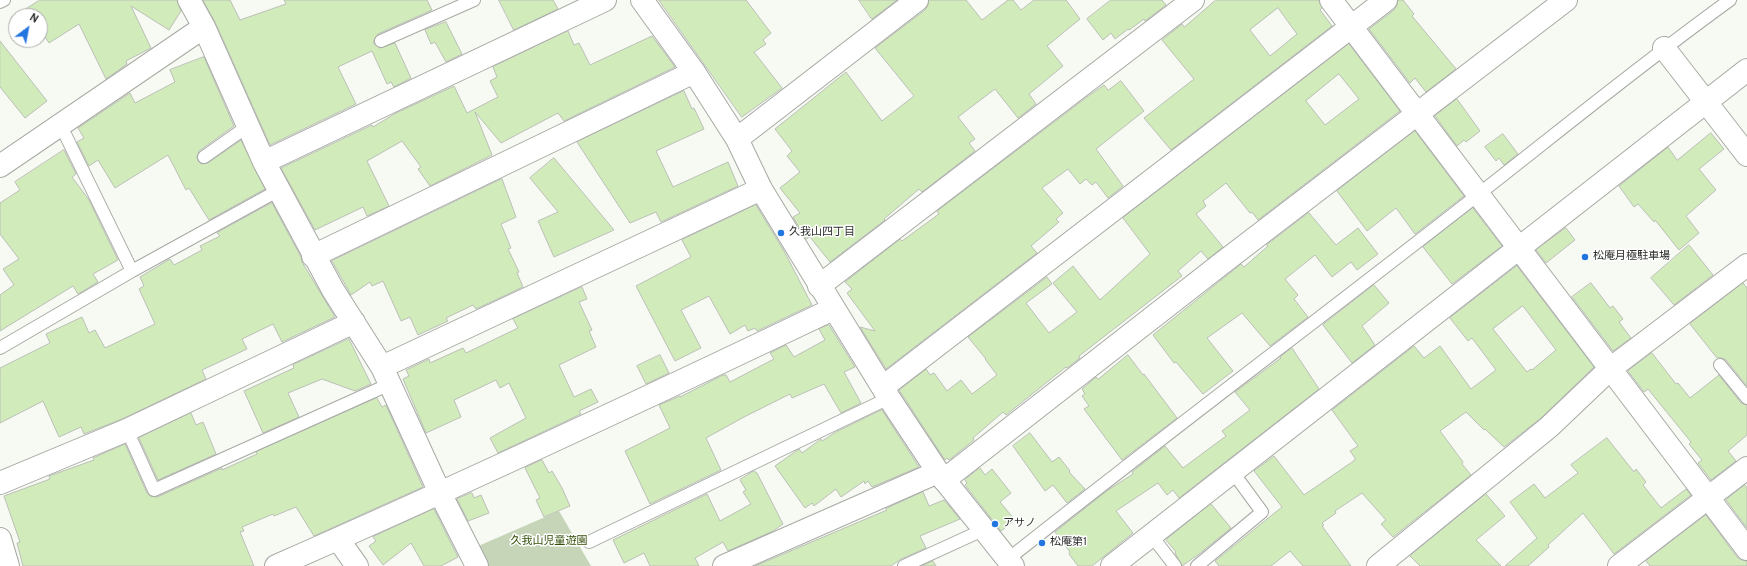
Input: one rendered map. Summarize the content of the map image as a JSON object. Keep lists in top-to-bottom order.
{
  "parks": ["久我山児童遊園"],
  "places": [
    "久我山四丁目",
    "松庵月極駐車場",
    "アサノ",
    "松庵第1"
  ],
  "north": "top right"
}
